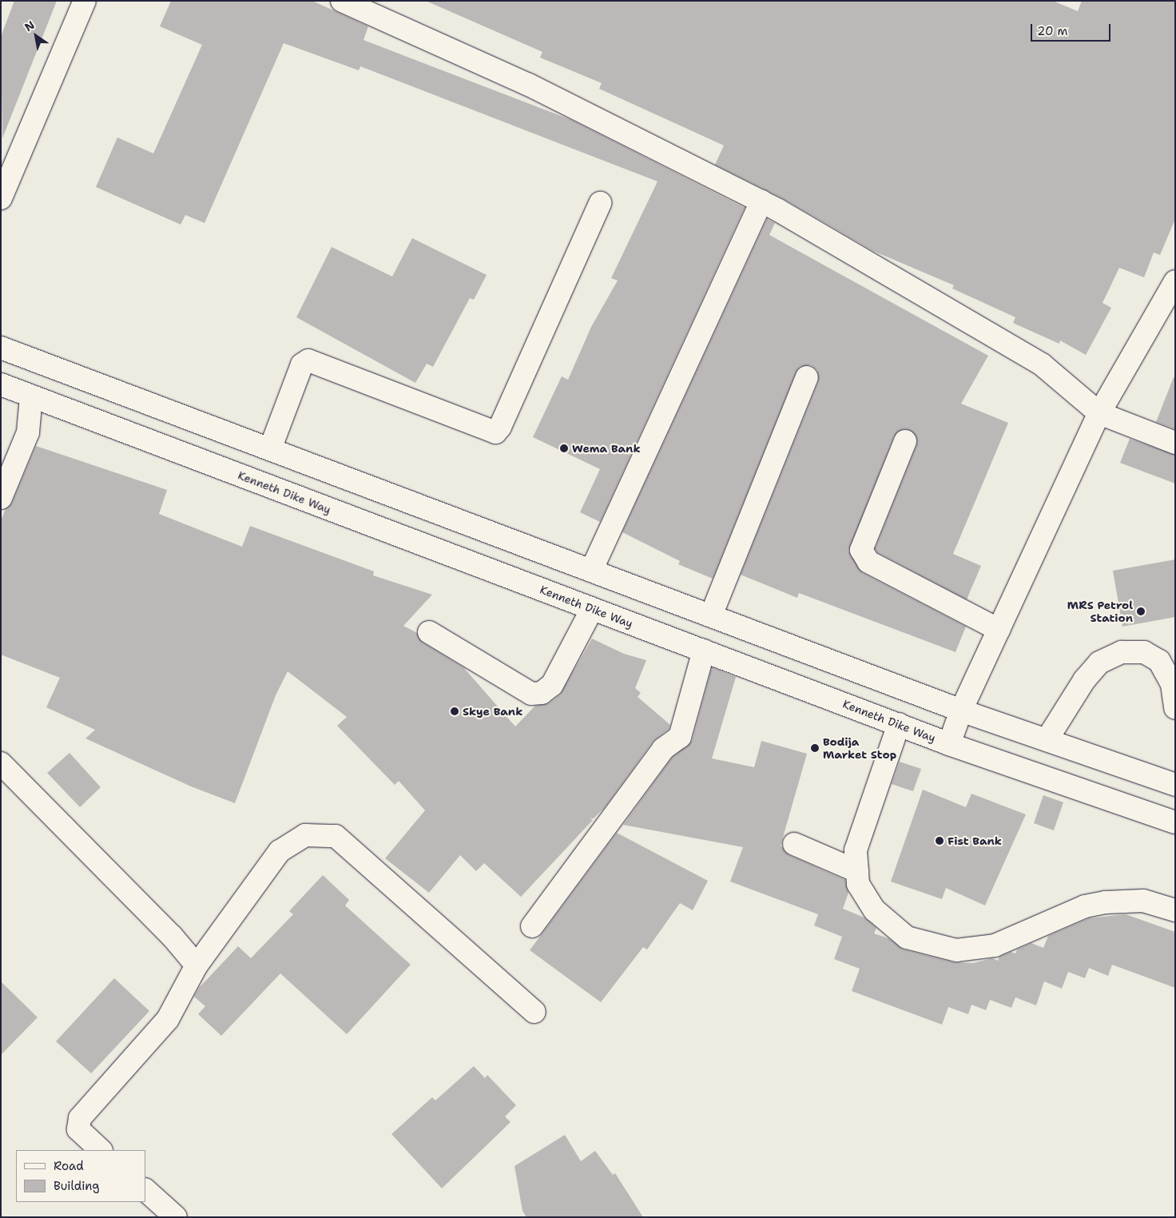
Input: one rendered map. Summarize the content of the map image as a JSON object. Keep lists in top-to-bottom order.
{
  "streets": {
    "main road": ["Kenneth Dike Way"]
  },
  "places": [
    "Wema Bank",
    "MRS Petrol Station",
    "Skye Bank",
    "Bodija Market Stop",
    "Fist Bank"
  ],
  "legend": ["Road", "Building"],
  "scale_bar": "20 m",
  "north": "top left"
}
